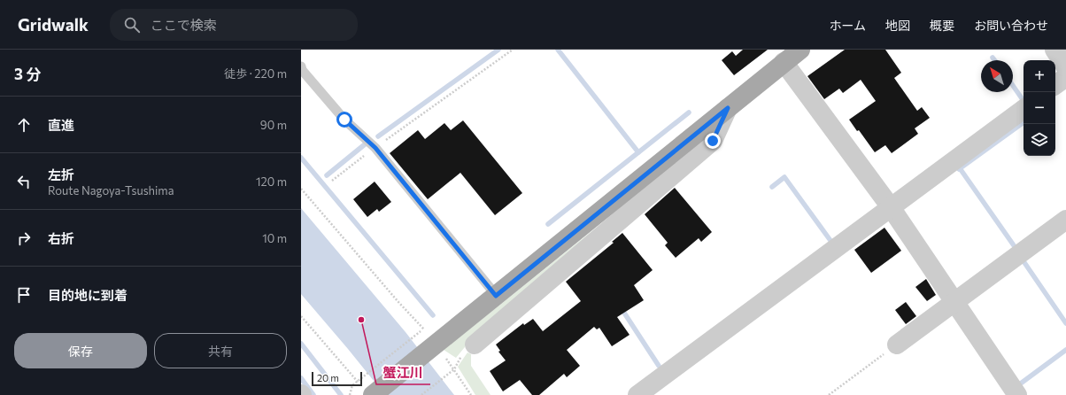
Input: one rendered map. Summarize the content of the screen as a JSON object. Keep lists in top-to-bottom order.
{
  "places": ["蟹江川"],
  "scale_bar": "20 m",
  "north": "top left",
  "page": {
    "header": "Gridwalk",
    "search": "ここで検索",
    "nav": [
      "ホーム",
      "地図",
      "概要",
      "お問い合わせ"
    ],
    "heading": ["3 分", "徒歩 · 220 m"],
    "map_buttons": ["+", "−"],
    "list": [
      ["直進", "90 m"],
      ["左折", "Route Nagoya-Tsushima", "120 m"],
      ["右折", "10 m"],
      "目的地に到着"
    ],
    "buttons": ["保存", "共有"],
    "scale": "20 m"
  }
}
